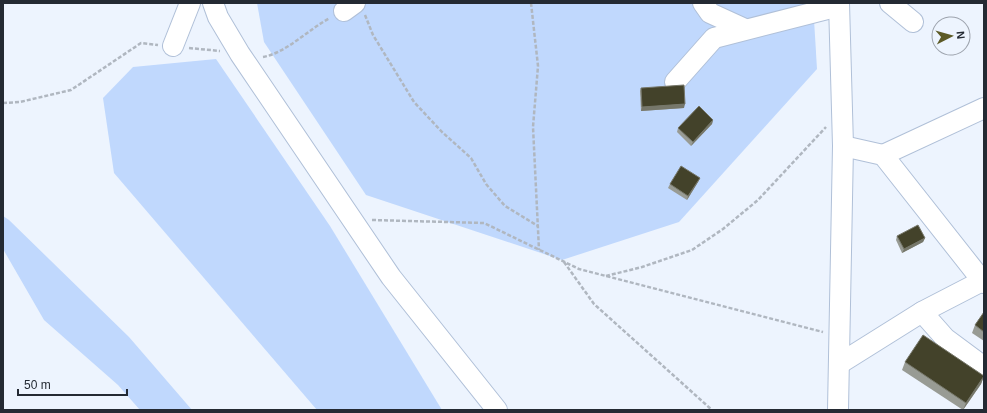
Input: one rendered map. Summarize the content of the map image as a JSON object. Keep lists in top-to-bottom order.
{
  "scale_bar": "50 m",
  "north": "right"
}
